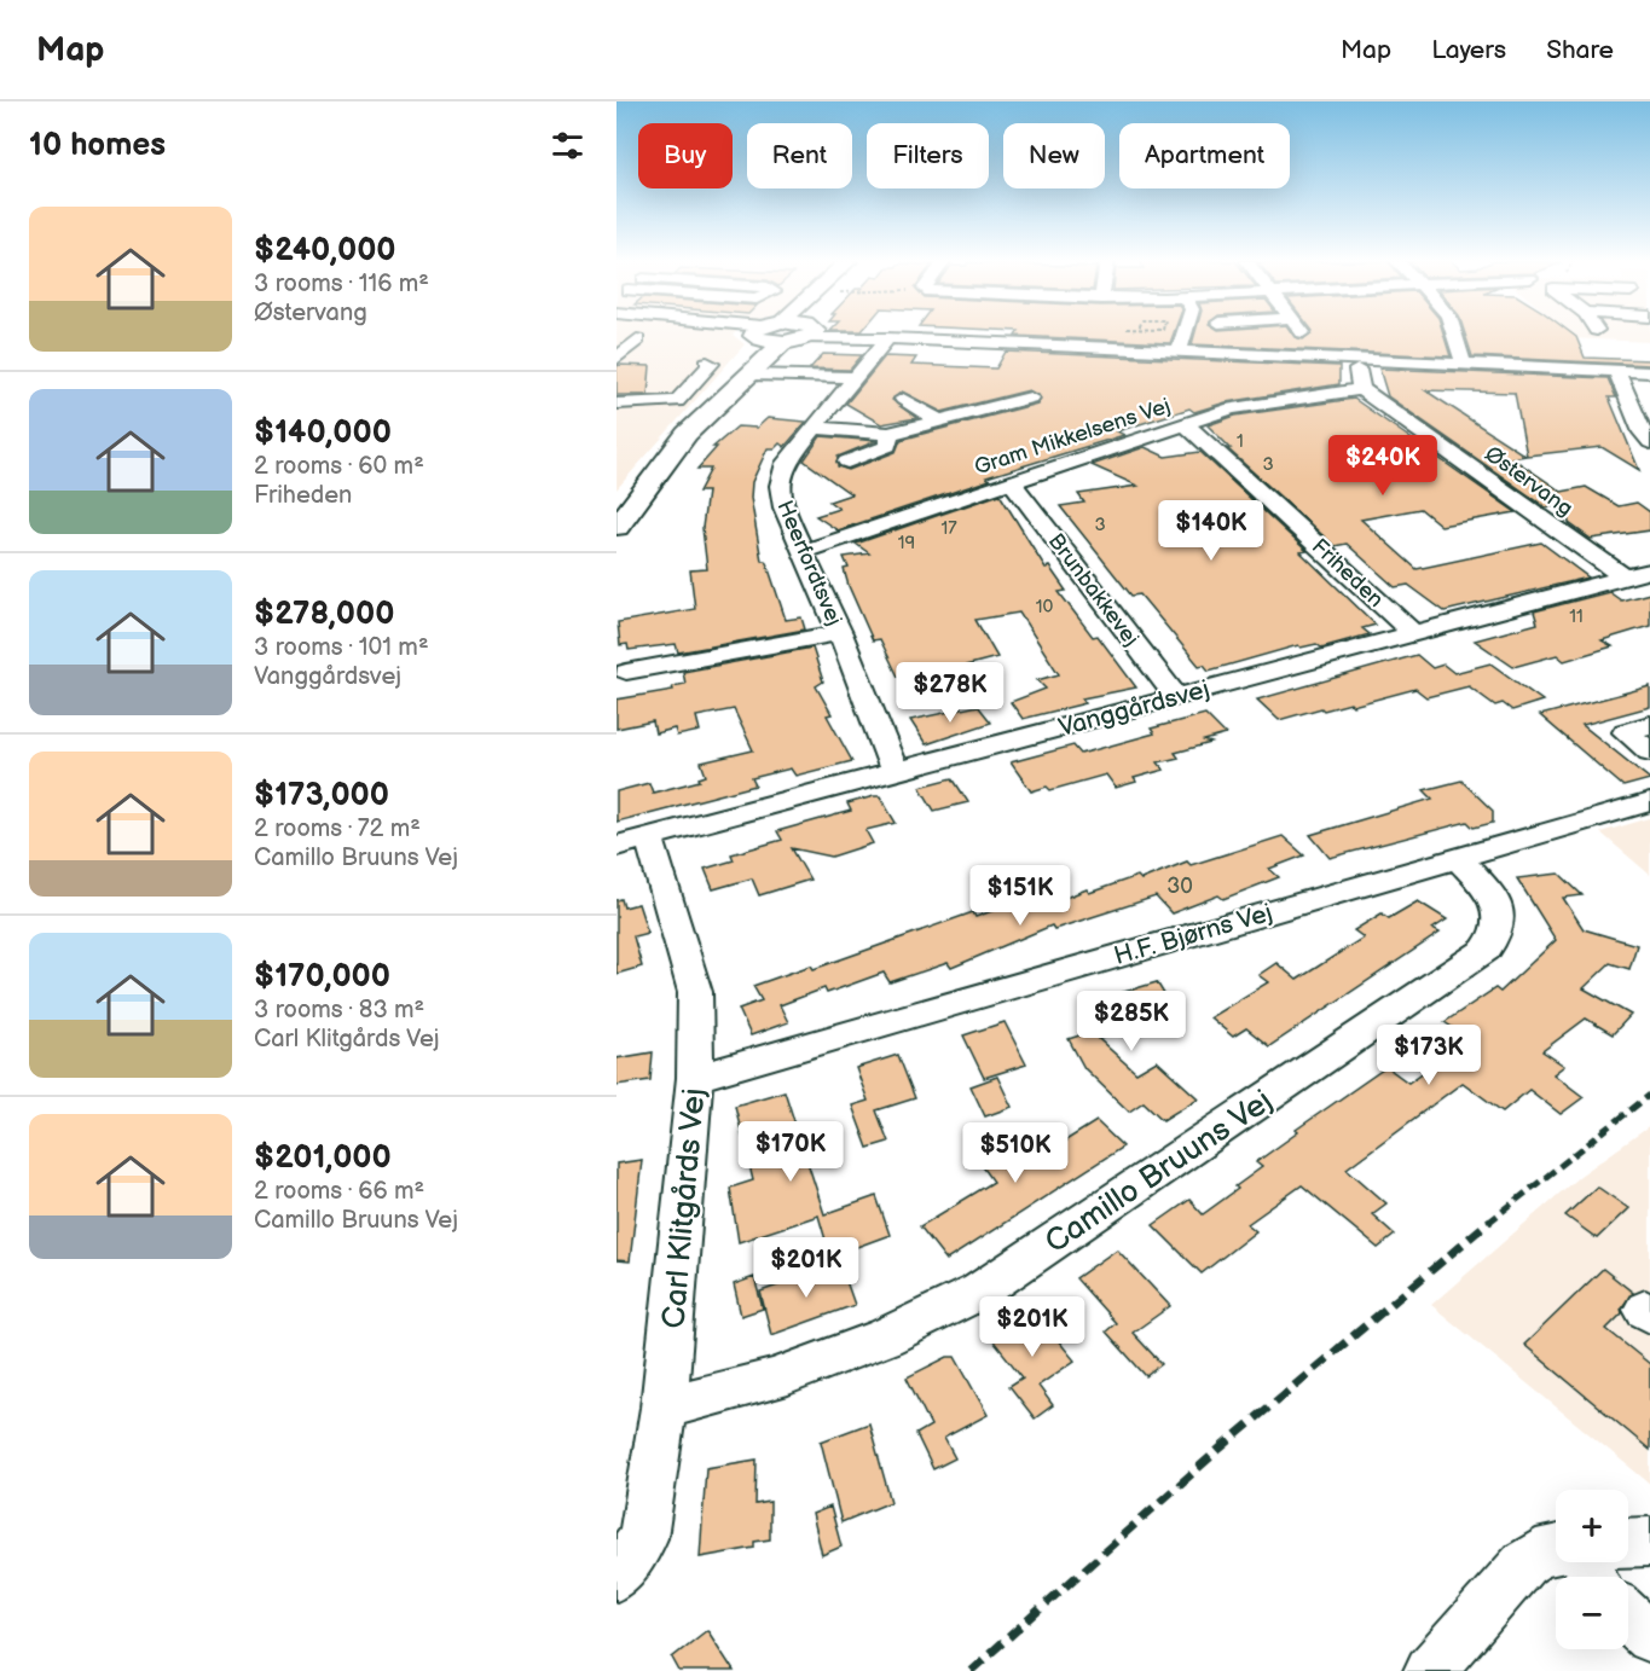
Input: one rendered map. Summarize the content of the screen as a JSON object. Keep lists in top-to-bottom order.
{
  "streets": {
    "street": [
      "Gram Mikkelsens Vej",
      "Østervang",
      "Heerfordtsvej",
      "Friheden",
      "Brunbakkevej",
      "Vanggårdsvej",
      "H.F. Bjørns Vej",
      "Camillo Bruuns Vej",
      "Carl Klitgårds Vej"
    ]
  },
  "crossings": [
    ["Gram Mikkelsens Vej", "Østervang"],
    ["Gram Mikkelsens Vej", "Heerfordtsvej"],
    ["Gram Mikkelsens Vej", "Friheden"],
    ["Gram Mikkelsens Vej", "Brunbakkevej"],
    ["Østervang", "Vanggårdsvej"],
    ["Heerfordtsvej", "Vanggårdsvej"],
    ["Friheden", "Vanggårdsvej"],
    ["Brunbakkevej", "Vanggårdsvej"],
    ["Vanggårdsvej", "Carl Klitgårds Vej"],
    ["H.F. Bjørns Vej", "Camillo Bruuns Vej"],
    ["H.F. Bjørns Vej", "Carl Klitgårds Vej"],
    ["Camillo Bruuns Vej", "Carl Klitgårds Vej"]
  ],
  "house_numbers": [
    "1",
    "3",
    "3",
    "17",
    "19",
    "10",
    "11",
    "30"
  ],
  "page": {
    "header": "Map",
    "nav": ["Map", "Layers", "Share"],
    "heading": "10 homes",
    "chip": [
      "Buy",
      "Rent",
      "Filters",
      "New",
      "Apartment"
    ],
    "list": [
      {
        "name": "$240,000",
        "note": "3 rooms · 116 m² · Østervang"
      },
      {
        "name": "$140,000",
        "note": "2 rooms · 60 m² · Friheden"
      },
      {
        "name": "$278,000",
        "note": "3 rooms · 101 m² · Vanggårdsvej"
      },
      {
        "name": "$173,000",
        "note": "2 rooms · 72 m² · Camillo Bruuns Vej"
      },
      {
        "name": "$170,000",
        "note": "3 rooms · 83 m² · Carl Klitgårds Vej"
      },
      {
        "name": "$201,000",
        "note": "2 rooms · 66 m² · Camillo Bruuns Vej"
      }
    ],
    "price": [
      "$240K",
      "$140K",
      "$278K",
      "$151K",
      "$285K",
      "$173K",
      "$170K",
      "$510K",
      "$201K",
      "$201K"
    ],
    "map_buttons": ["+", "−"]
  }
}
